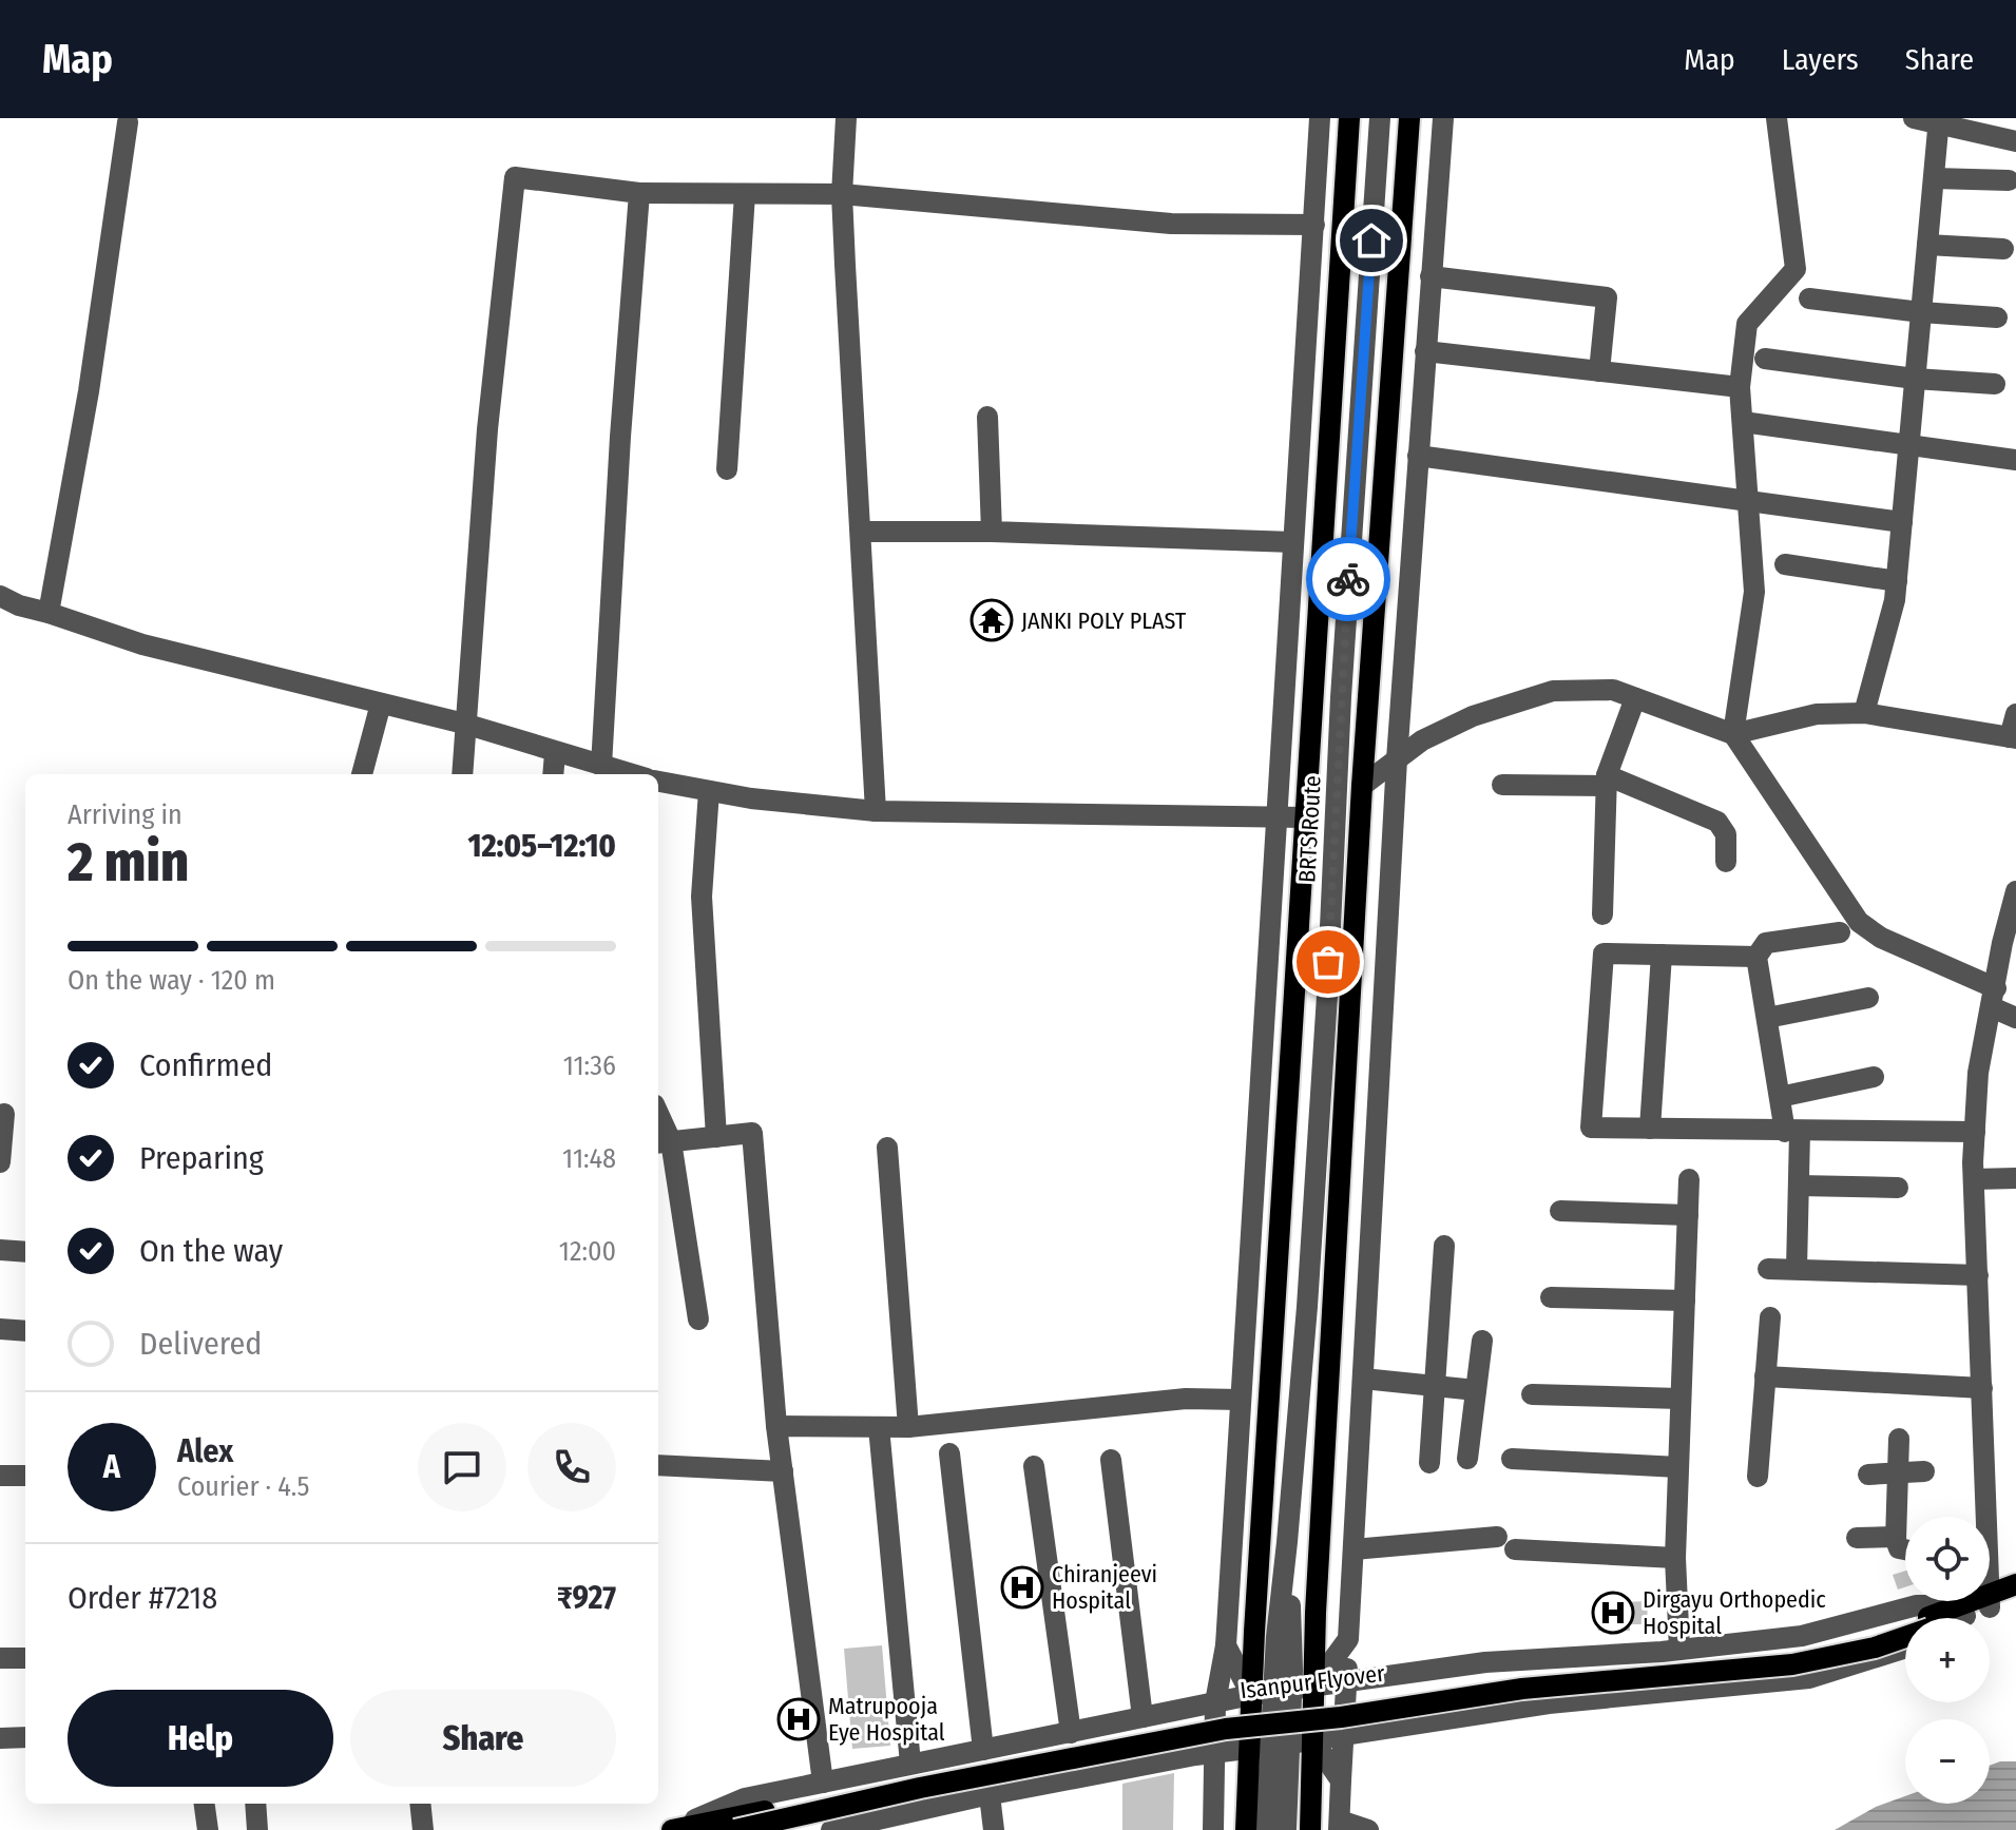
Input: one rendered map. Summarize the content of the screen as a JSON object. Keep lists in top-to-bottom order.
{
  "streets": {
    "main road": ["Isanpur Flyover"],
    "street": ["BRTS Route"]
  },
  "places": {
    "temple": ["JANKI POLY PLAST"],
    "hospital": ["Chiranjeevi Hospital", "Dirgayu Orthopedic Hospital", "Matrupooja Eye Hospital"]
  },
  "page": {
    "header": "Map",
    "nav": ["Map", "Layers", "Share"],
    "heading": ["2 min", "Arriving in", "12:05–12:10"],
    "panel": [
      "Alex",
      "Courier · 4.5",
      "Order #7218",
      "₹927"
    ],
    "bar": "On the way · 120 m",
    "list": [
      ["Confirmed", "11:36"],
      ["Preparing", "11:48"],
      ["On the way", "12:00"],
      "Delivered"
    ],
    "round": "A",
    "map_buttons": ["+", "−"],
    "buttons": ["Help", "Share"]
  }
}
